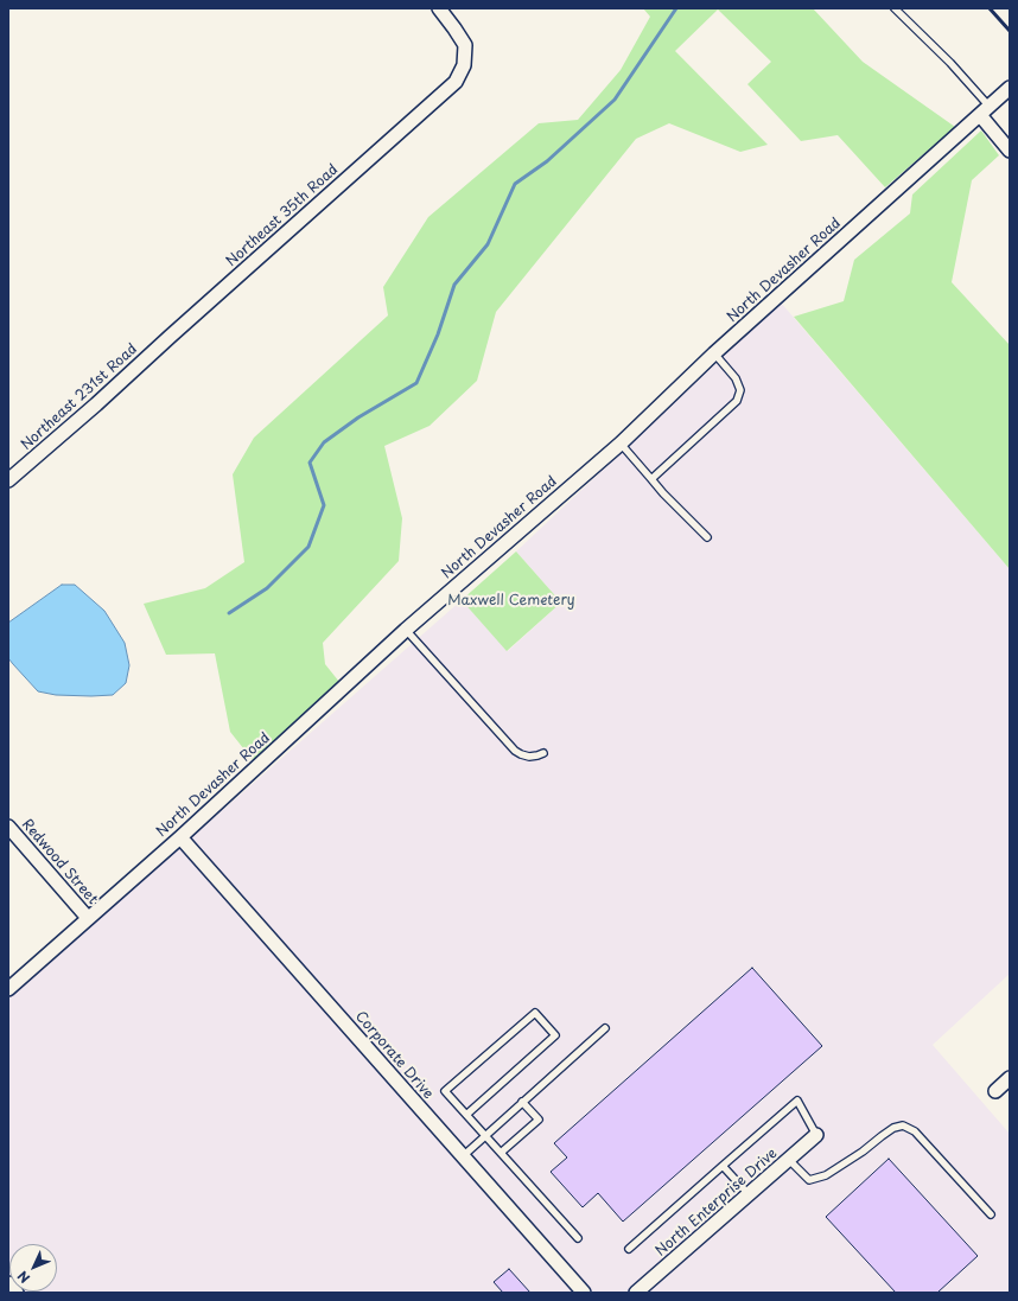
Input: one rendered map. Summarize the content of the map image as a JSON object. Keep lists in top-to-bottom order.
{
  "streets": {
    "street": [
      "Northeast 35th Road",
      "North Devasher Road",
      "Northeast 231st Road",
      "Redwood Street",
      "Corporate Drive",
      "North Enterprise Drive"
    ]
  },
  "crossings": [
    ["Northeast 35th Road", "Northeast 231st Road"],
    ["North Devasher Road", "Redwood Street"],
    ["North Devasher Road", "Corporate Drive"]
  ],
  "parks": ["Maxwell Cemetery"],
  "north": "bottom left"
}
